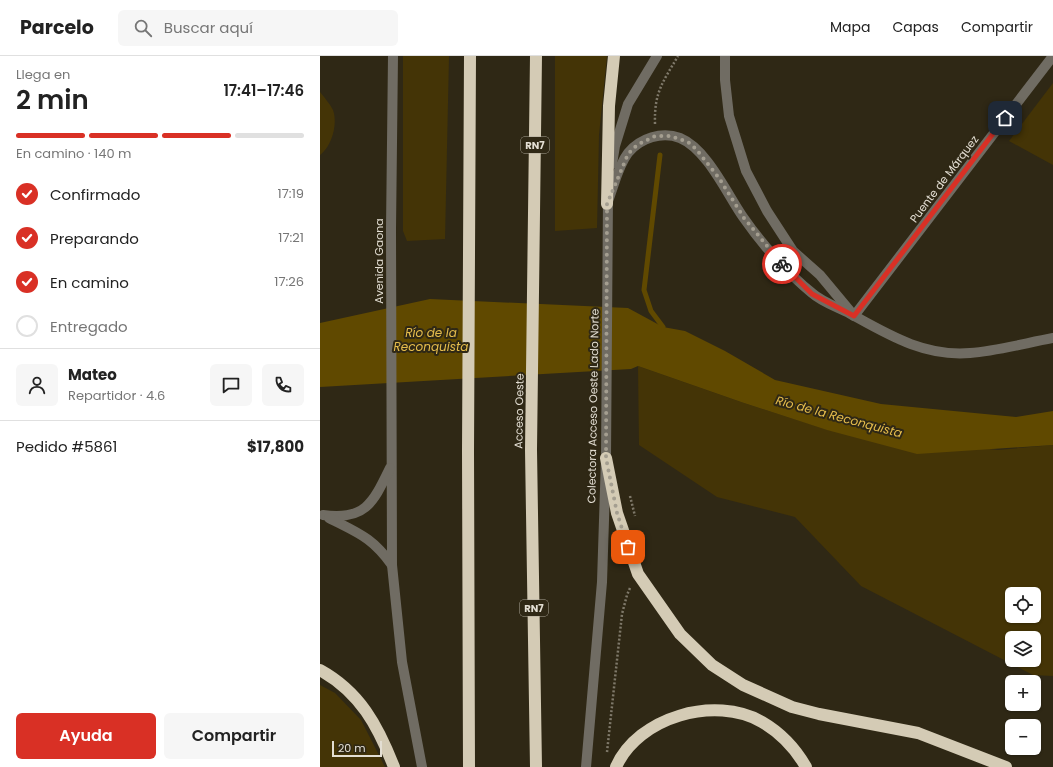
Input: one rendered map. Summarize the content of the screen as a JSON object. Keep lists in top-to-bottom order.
{
  "streets": {
    "highway": ["RN7", "Acceso Oeste"],
    "street": ["Puente de Márquez", "Avenida Gaona", "Colectora Acceso Oeste Lado Norte"]
  },
  "water": ["Río de la Reconquista"],
  "scale_bar": "20 m",
  "page": {
    "header": "Parcelo",
    "search": "Buscar aquí",
    "nav": ["Mapa", "Capas", "Compartir"],
    "heading": ["2 min", "Llega en", "17:41–17:46"],
    "panel": [
      "Mateo",
      "Repartidor · 4.6",
      "Pedido #5861",
      "$17,800"
    ],
    "bar": "En camino · 140 m",
    "list": [
      ["Confirmado", "17:19"],
      ["Preparando", "17:21"],
      ["En camino", "17:26"],
      "Entregado"
    ],
    "map_buttons": ["+", "−"],
    "buttons": ["Ayuda", "Compartir"],
    "scale": "20 m"
  }
}
